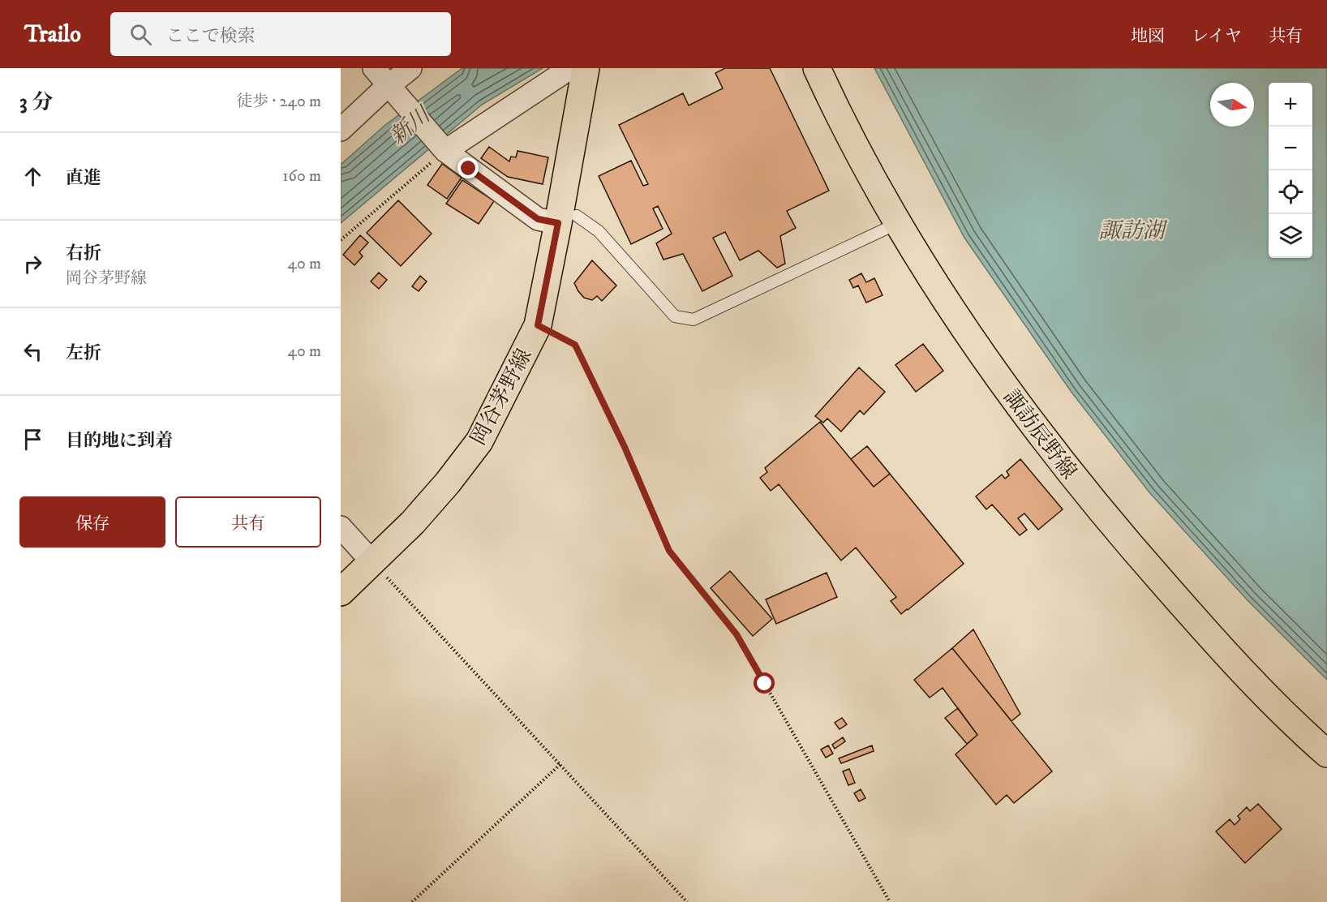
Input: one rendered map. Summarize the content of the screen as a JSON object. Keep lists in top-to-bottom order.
{
  "streets": {
    "main road": ["岡谷茅野線", "諏訪辰野線"]
  },
  "water": ["新川", "諏訪湖"],
  "north": "right",
  "page": {
    "header": "Trailo",
    "search": "ここで検索",
    "nav": ["地図", "レイヤ", "共有"],
    "heading": ["3 分", "徒歩 · 240 m"],
    "map_buttons": ["+", "−"],
    "list": [
      ["直進", "160 m"],
      ["右折", "岡谷茅野線", "40 m"],
      ["左折", "40 m"],
      "目的地に到着"
    ],
    "buttons": ["保存", "共有"]
  }
}
